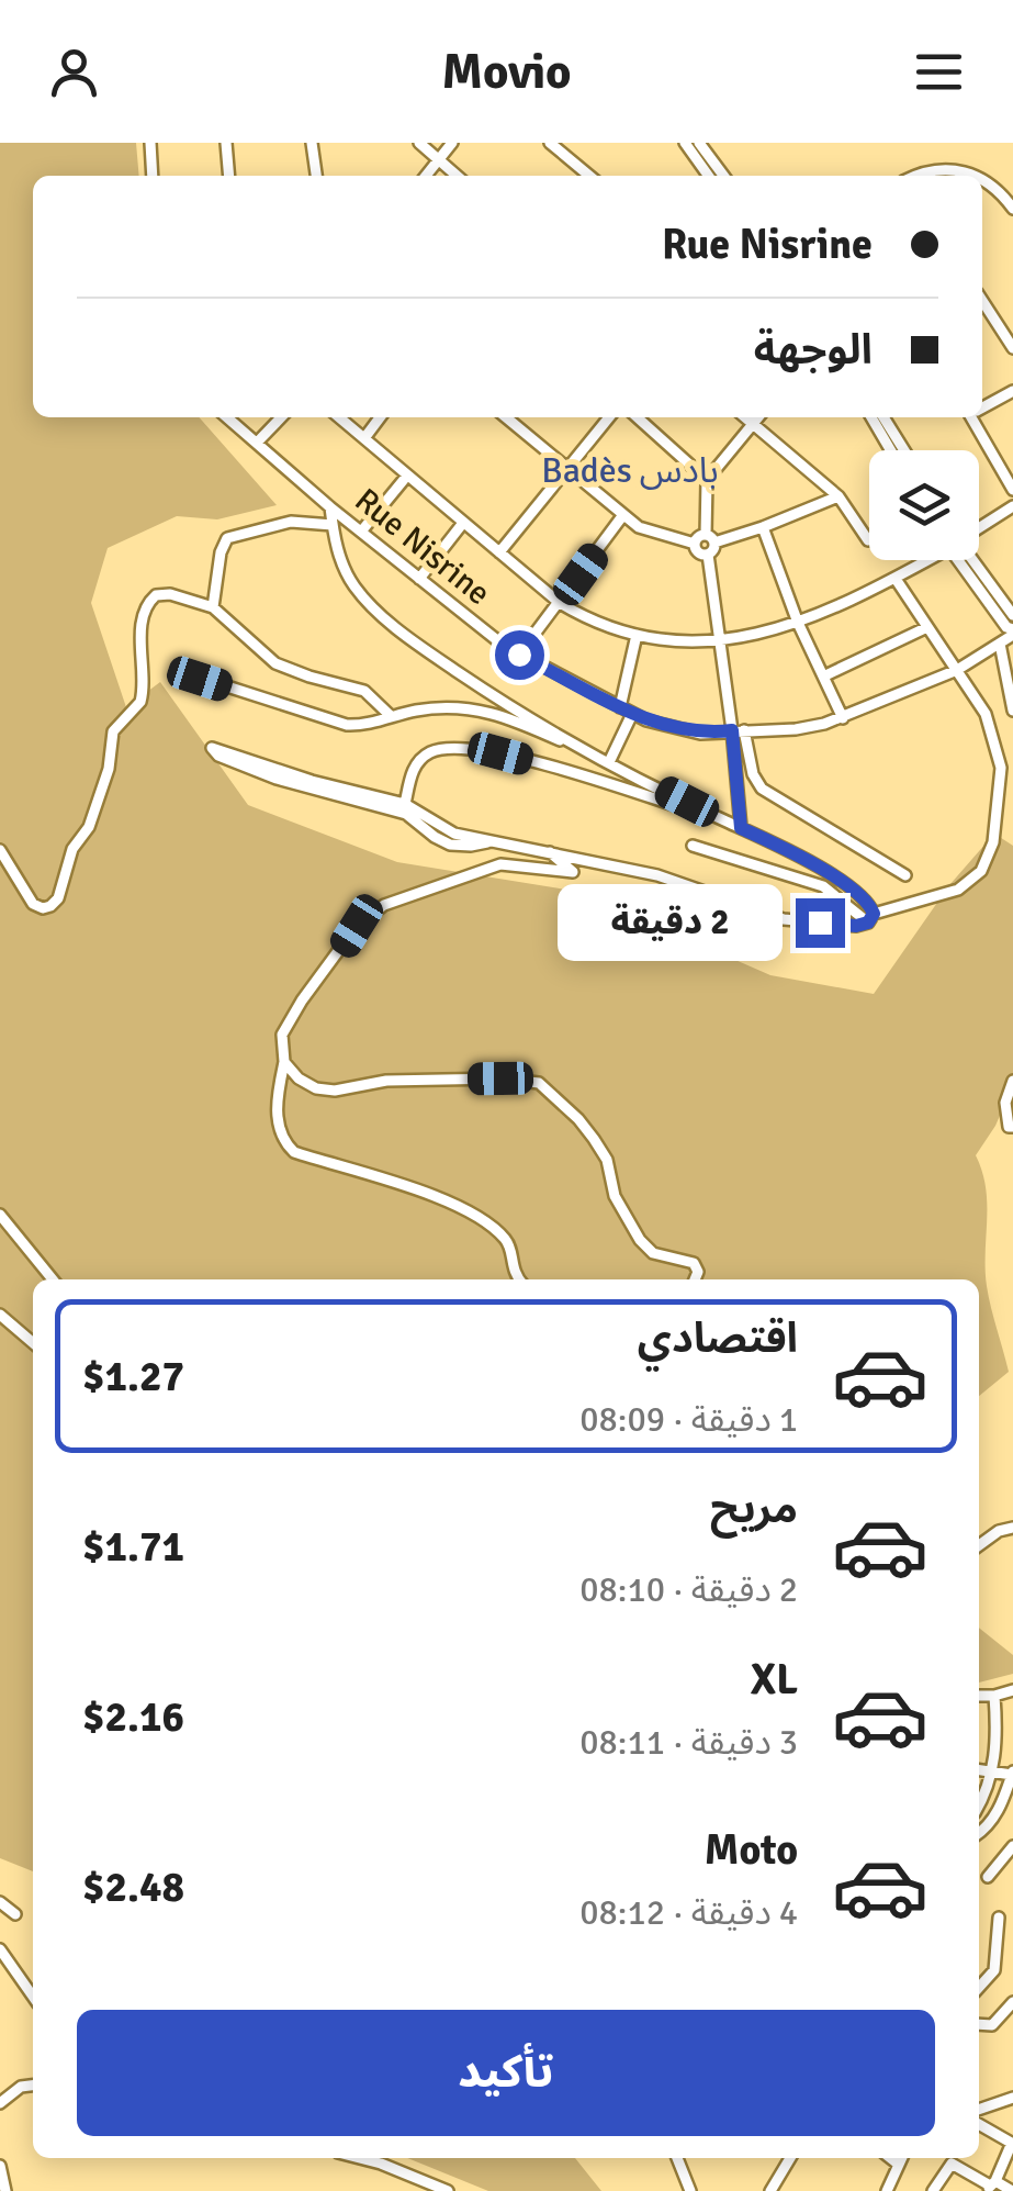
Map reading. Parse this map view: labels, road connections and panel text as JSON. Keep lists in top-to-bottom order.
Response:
{
  "streets": {
    "street": ["Rue Nisrine"]
  },
  "districts": ["Badès بادس"],
  "page": {
    "header": "Movio",
    "banner": ["Rue Nisrine", "الوجهة"],
    "bubble": "2 دقيقة",
    "list": [
      {
        "name": "اقتصادي",
        "note": "1 دقيقة · 08:09",
        "value": "$1.27"
      },
      {
        "name": "مريح",
        "note": "2 دقيقة · 08:10",
        "value": "$1.71"
      },
      {
        "name": "XL",
        "note": "3 دقيقة · 08:11",
        "value": "$2.16"
      },
      {
        "name": "Moto",
        "note": "4 دقيقة · 08:12",
        "value": "$2.48"
      }
    ],
    "buttons": "تأكيد"
  }
}
